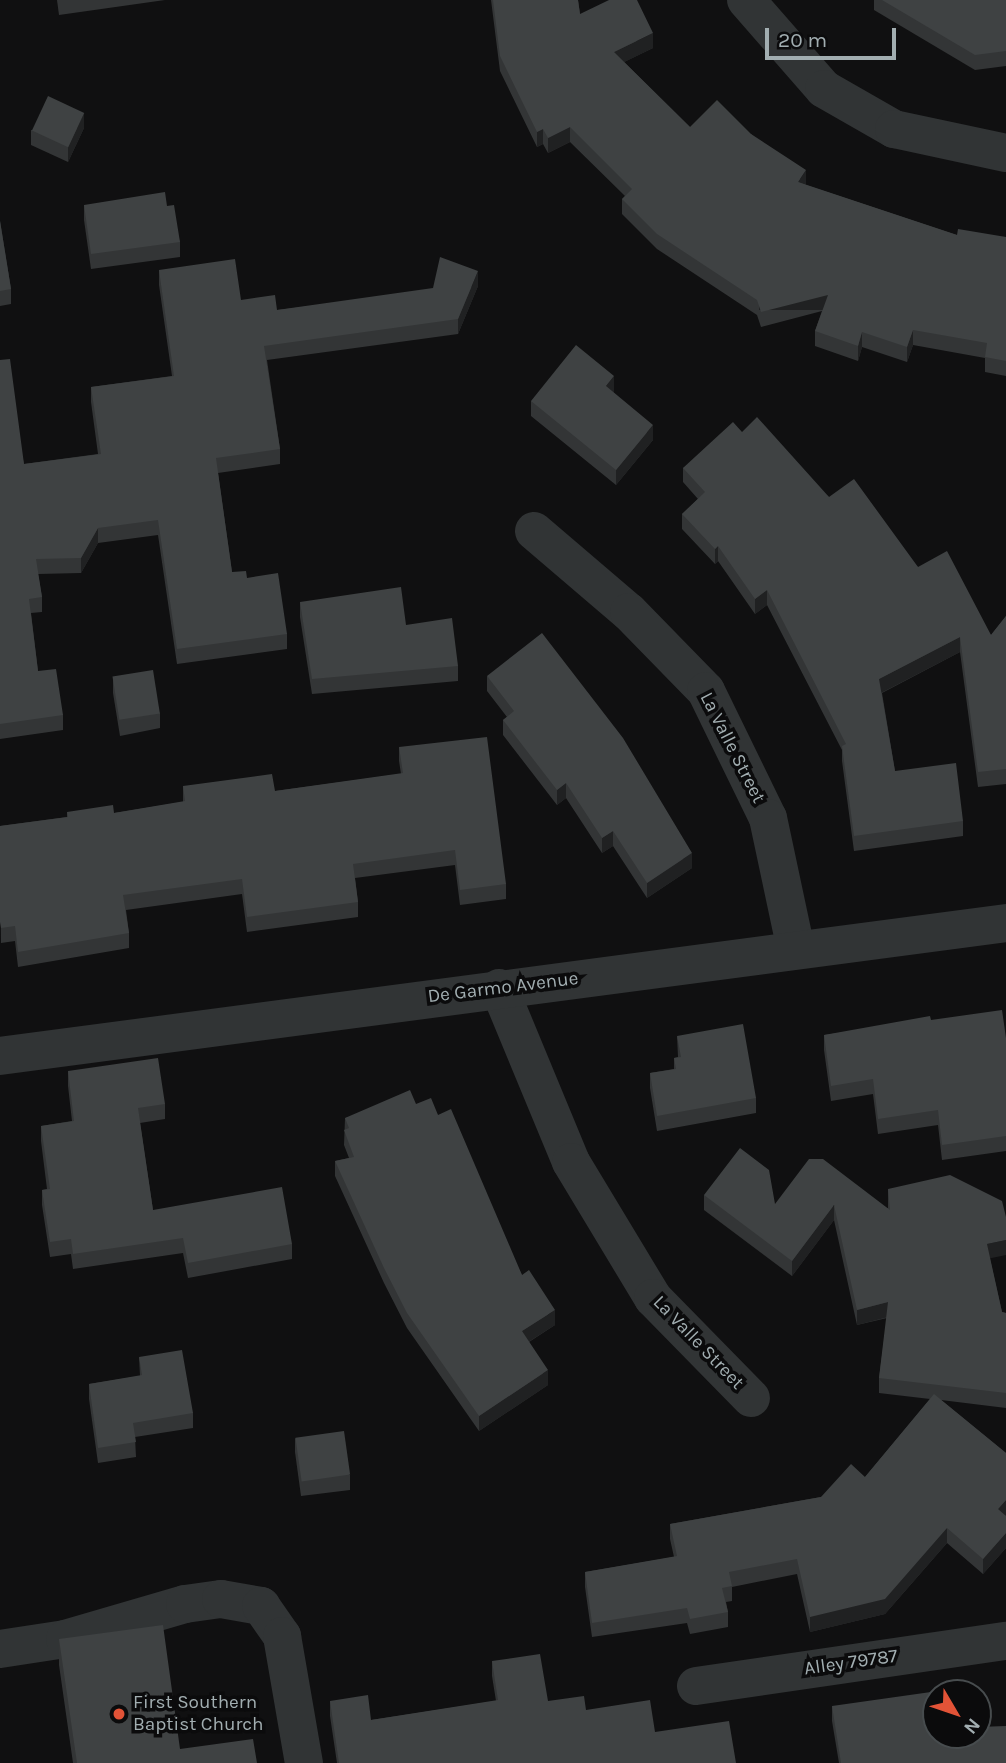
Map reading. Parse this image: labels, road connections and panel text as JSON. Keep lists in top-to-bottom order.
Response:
{
  "streets": {
    "street": ["La Valle Street", "De Garmo Avenue", "Alley 79787"]
  },
  "crossings": [
    ["La Valle Street", "De Garmo Avenue"]
  ],
  "places": ["First Southern Baptist Church"],
  "scale_bar": "20 m",
  "north": "bottom right"
}
